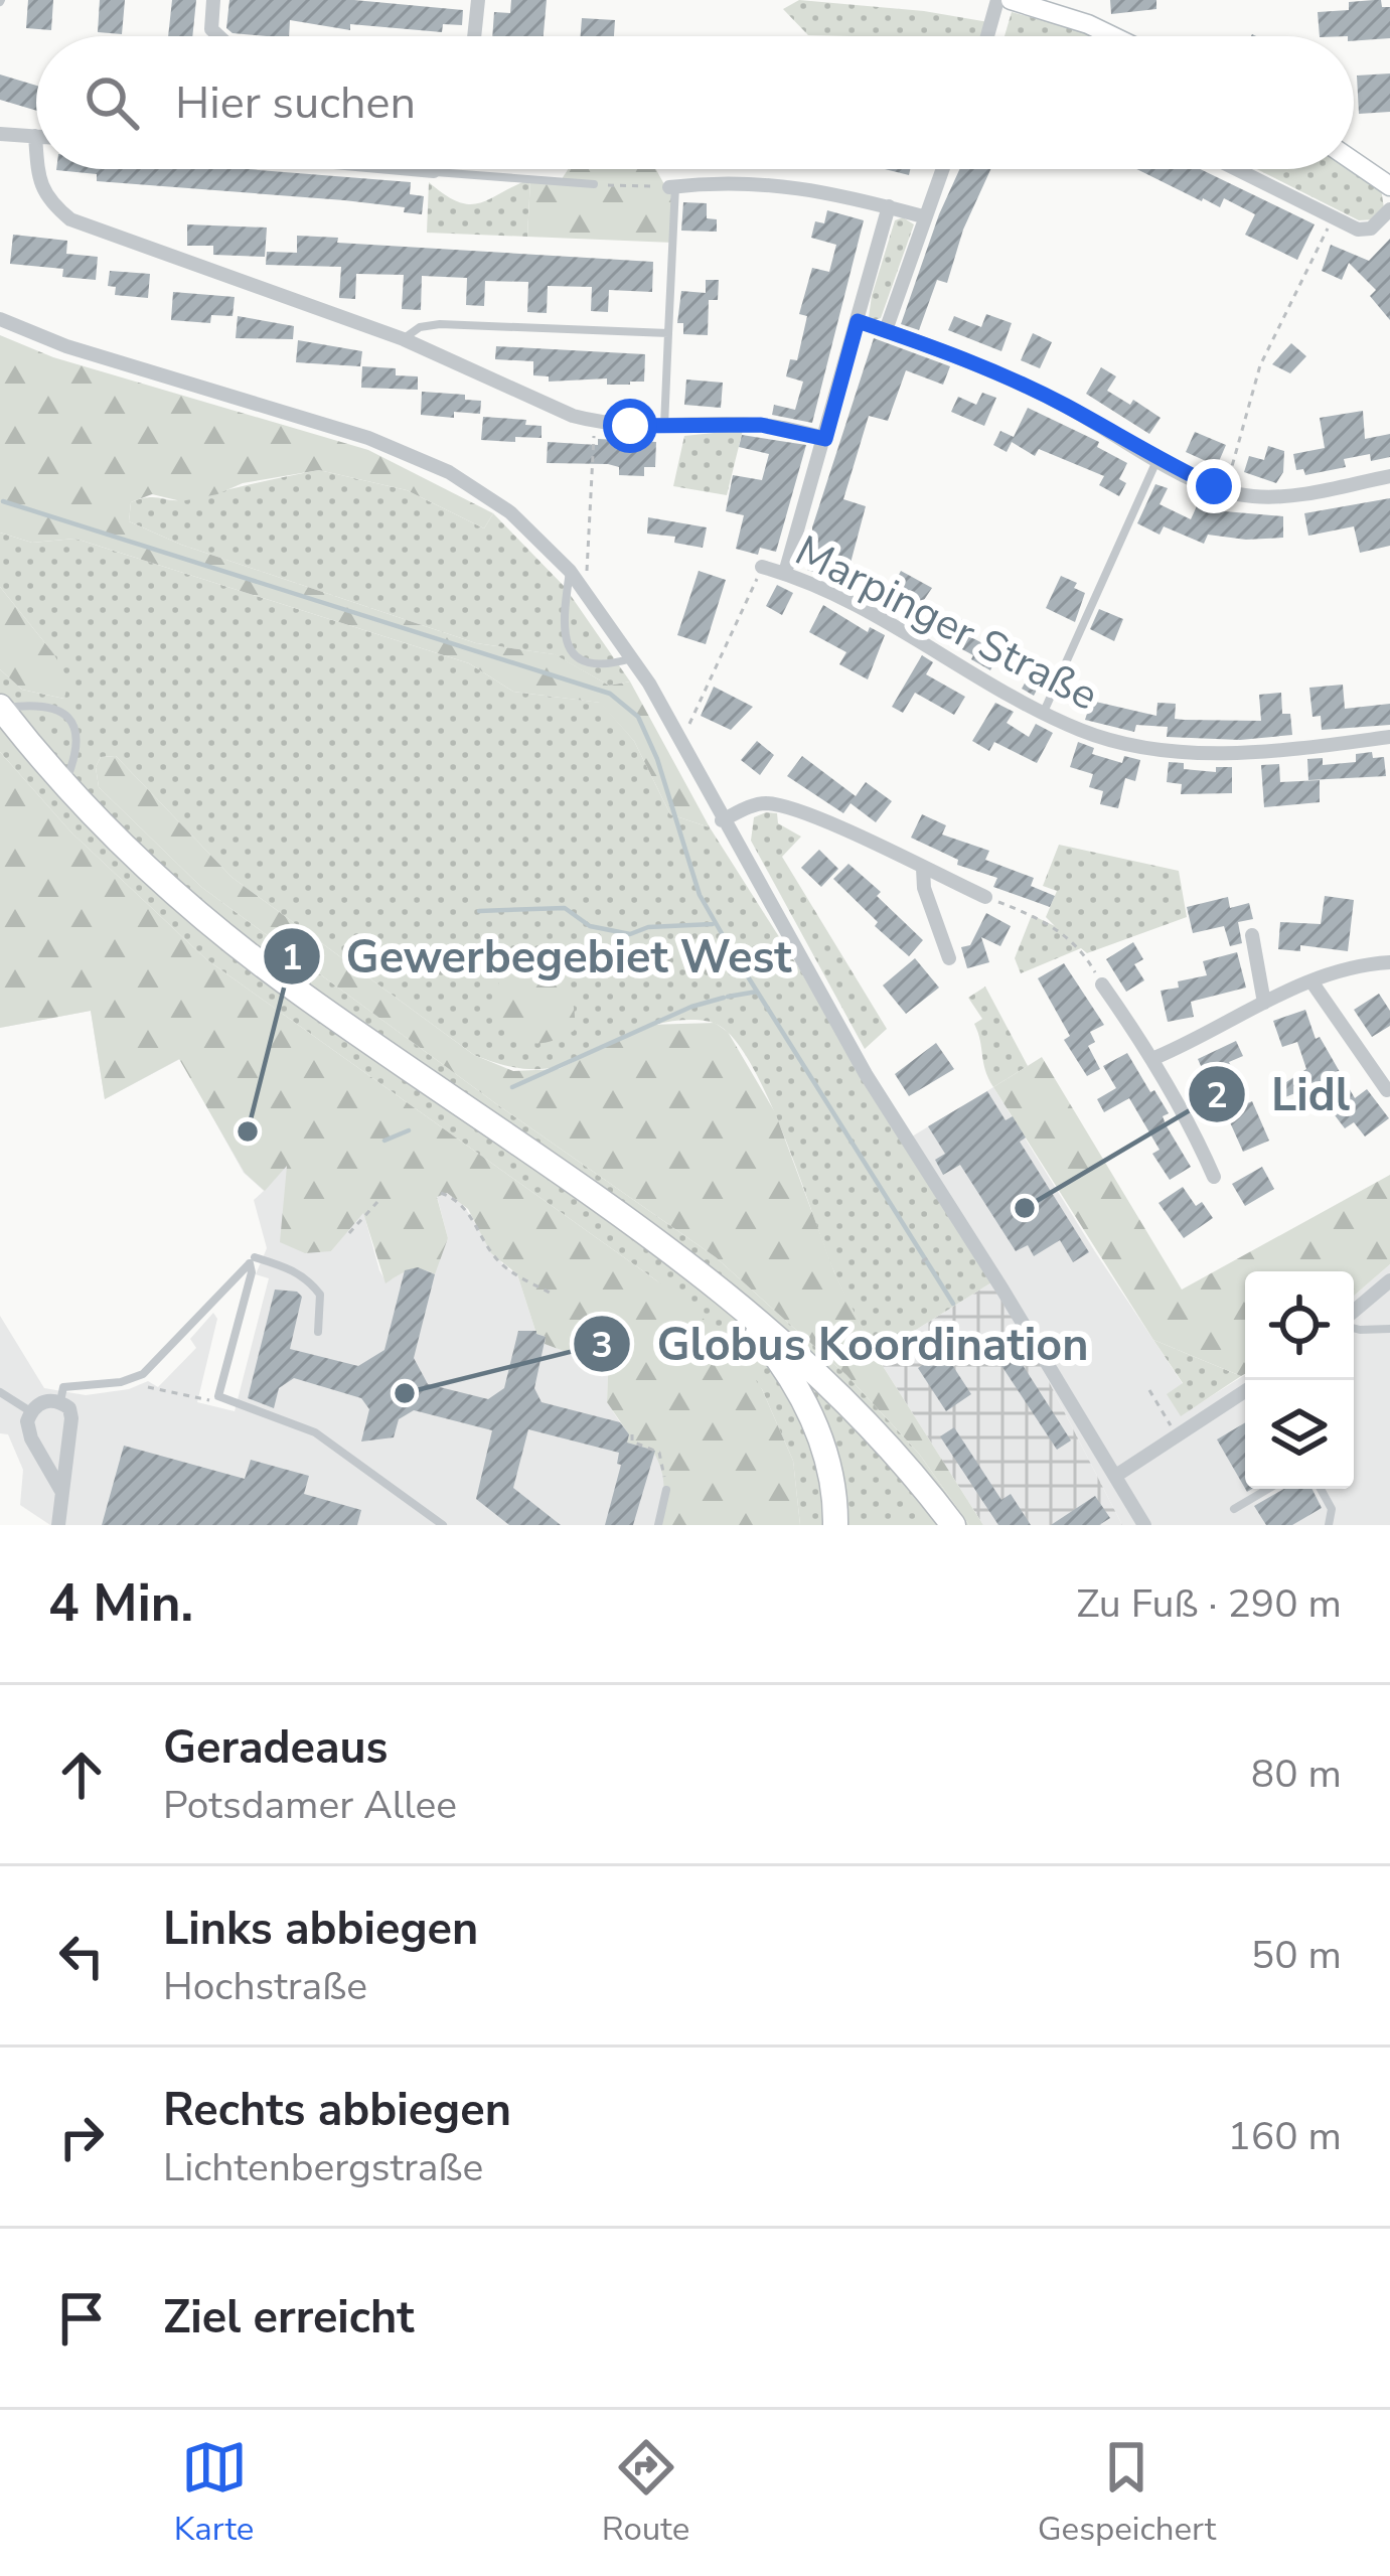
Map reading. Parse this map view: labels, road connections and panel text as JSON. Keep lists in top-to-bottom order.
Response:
{
  "streets": {
    "street": ["Marpinger Straße"]
  },
  "places": ["Gewerbegebiet West", "Lidl", "Globus Koordination"],
  "page": {
    "search": "Hier suchen",
    "heading": ["4 Min.", "Zu Fuß · 290 m"],
    "list": [
      ["Geradeaus", "Potsdamer Allee", "80 m"],
      ["Links abbiegen", "Hochstraße", "50 m"],
      ["Rechts abbiegen", "Lichtenbergstraße", "160 m"],
      "Ziel erreicht"
    ],
    "nav": ["Karte", "Route", "Gespeichert"]
  }
}
